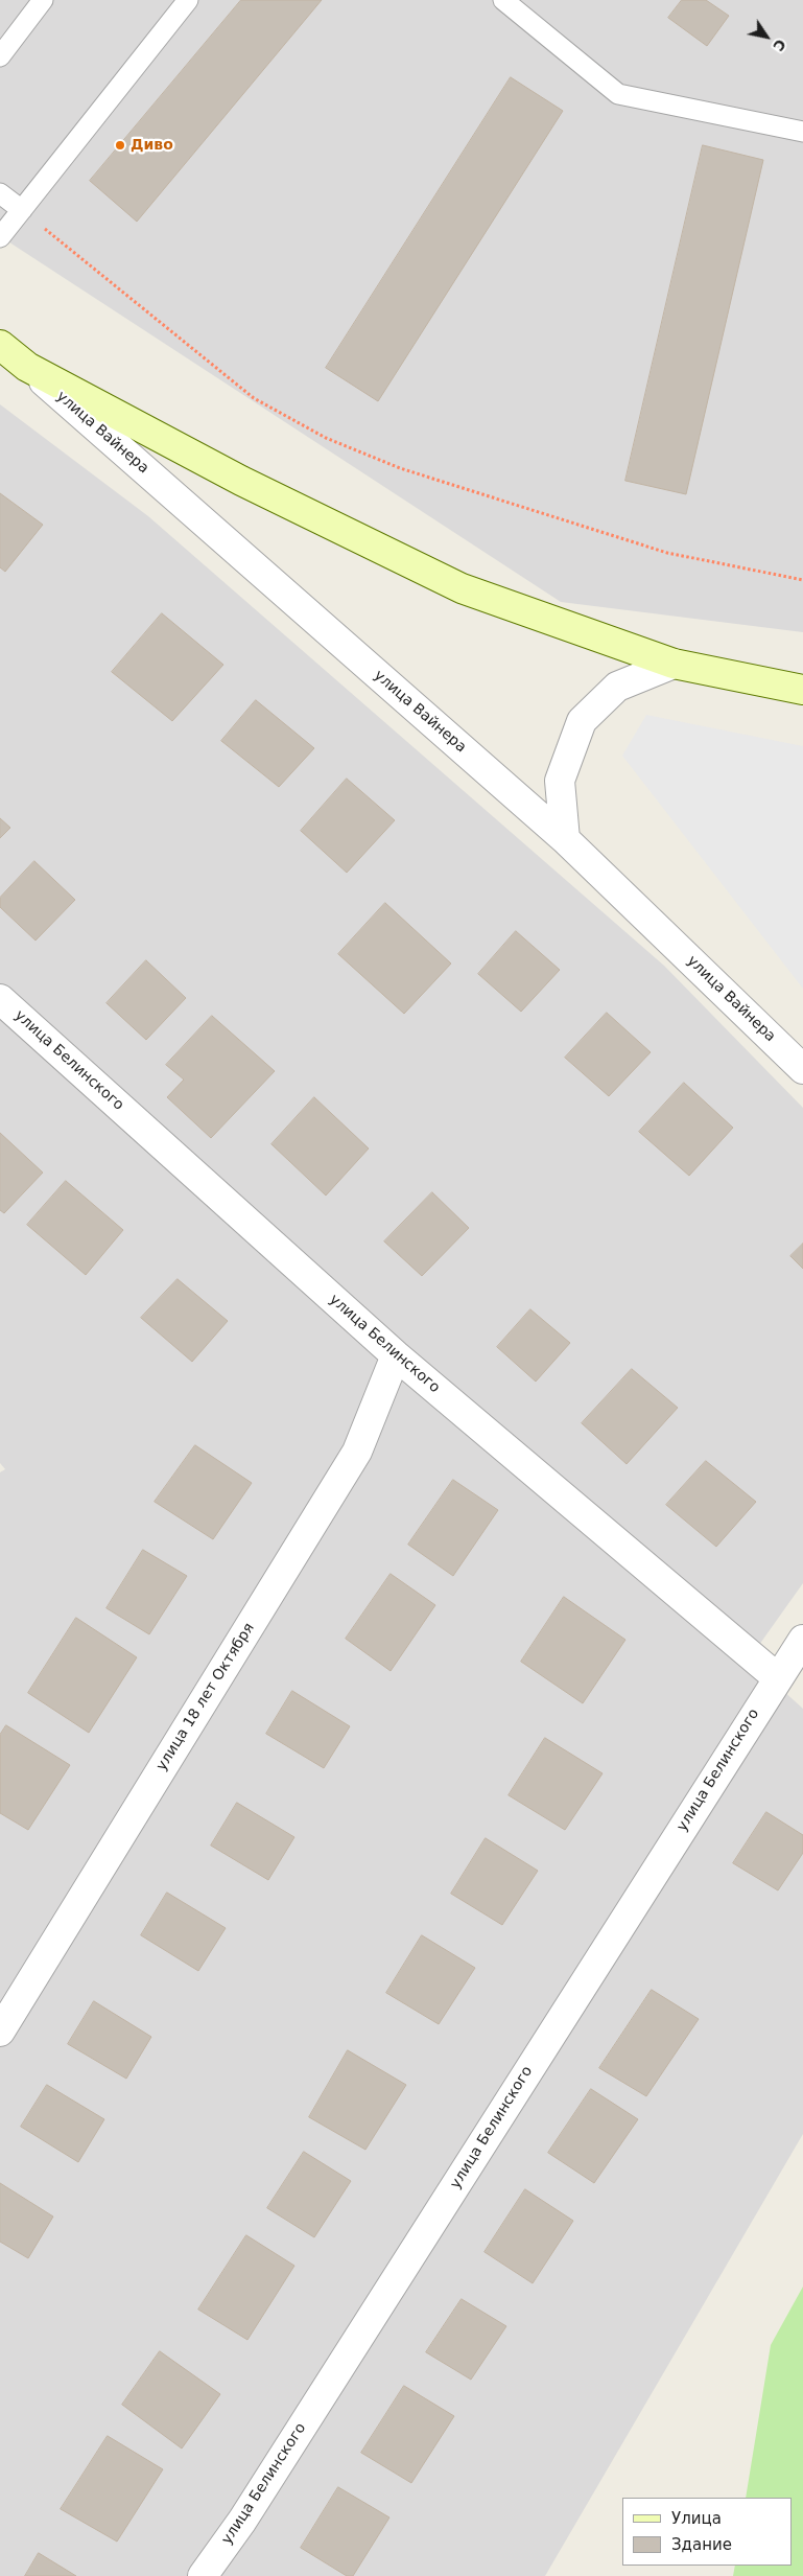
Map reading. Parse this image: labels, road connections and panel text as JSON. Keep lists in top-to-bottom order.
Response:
{
  "streets": {
    "main road": ["улица Вайнера"],
    "street": ["улица Белинского", "улица 18 лет Октября"]
  },
  "crossings": [
    ["улица Белинского", "улица 18 лет Октября"]
  ],
  "places": ["Диво"],
  "legend": ["Улица", "Здание"],
  "north": "bottom right"
}
